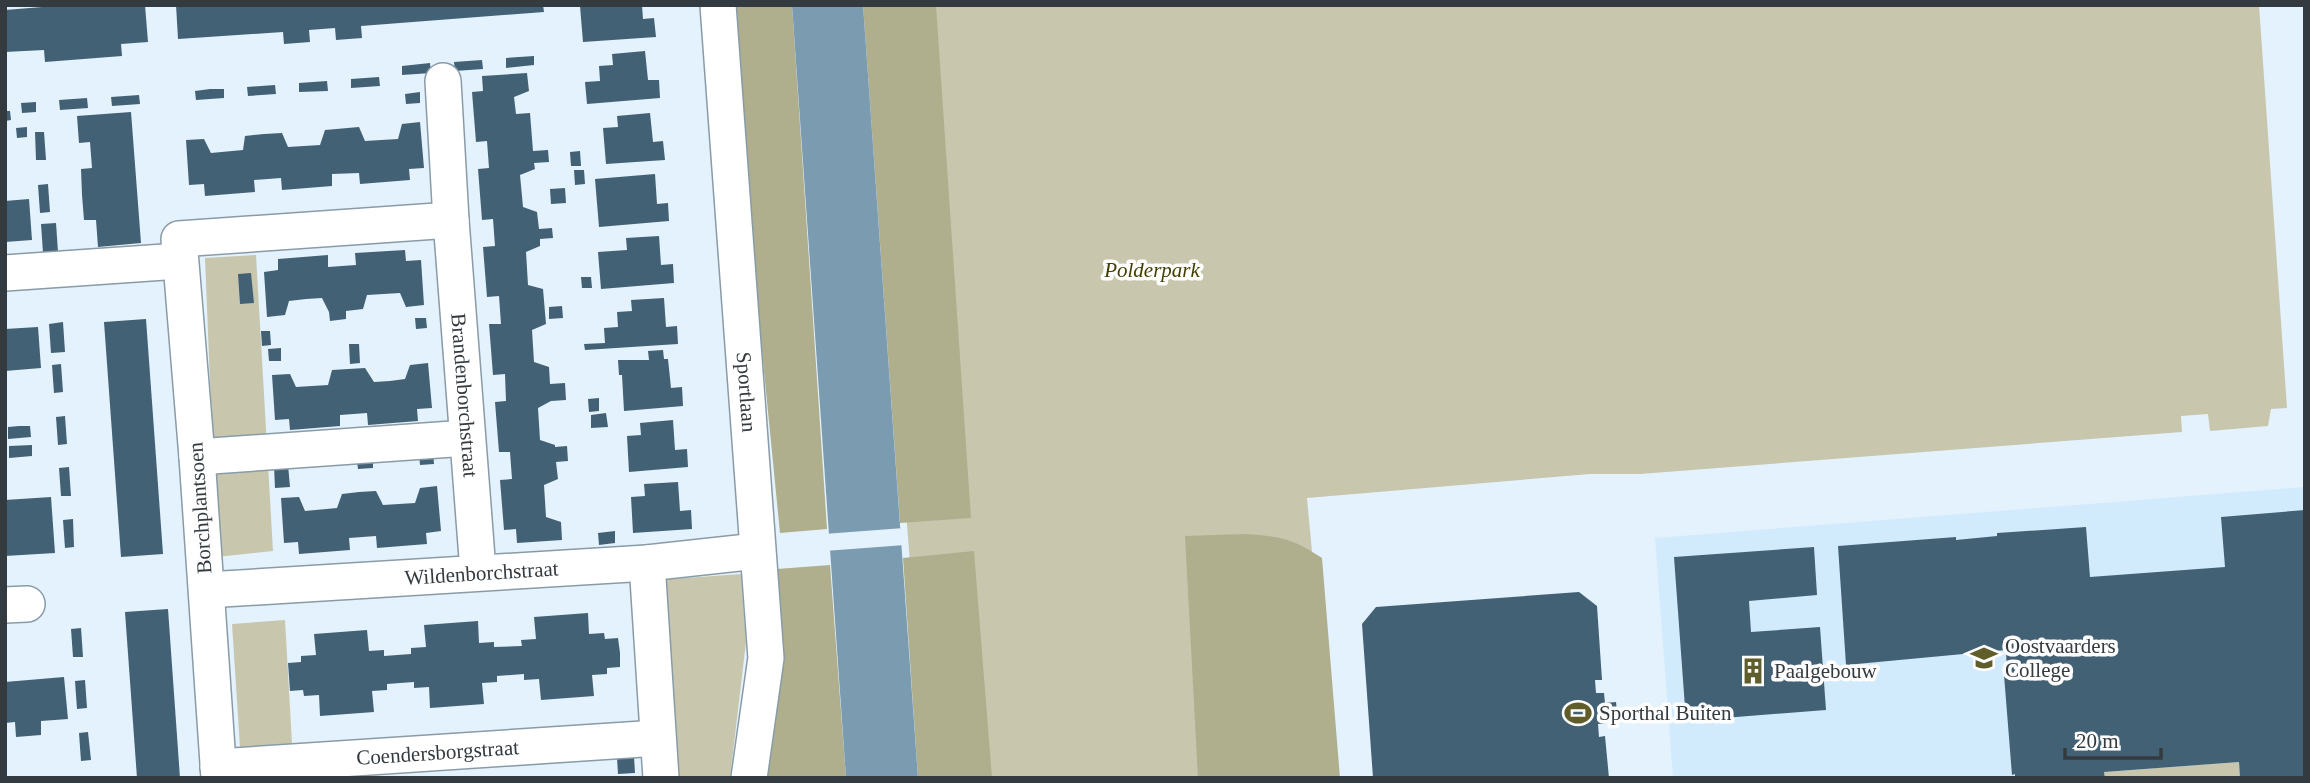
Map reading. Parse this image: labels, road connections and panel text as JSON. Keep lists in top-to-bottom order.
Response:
{
  "streets": {
    "street": [
      "Sportlaan",
      "Brandenborchstraat",
      "Borchplantsoen",
      "Wildenborchstraat",
      "Coendersborgstraat"
    ]
  },
  "crossings": [
    ["Sportlaan", "Wildenborchstraat"],
    ["Brandenborchstraat", "Wildenborchstraat"],
    ["Borchplantsoen", "Wildenborchstraat"],
    ["Borchplantsoen", "Coendersborgstraat"]
  ],
  "parks": ["Polderpark"],
  "places": {
    "school or university": ["Oostvaarders College"],
    "building": ["Paalgebouw"],
    "sports": ["Sporthal Buiten"]
  },
  "scale_bar": "20 m"
}
